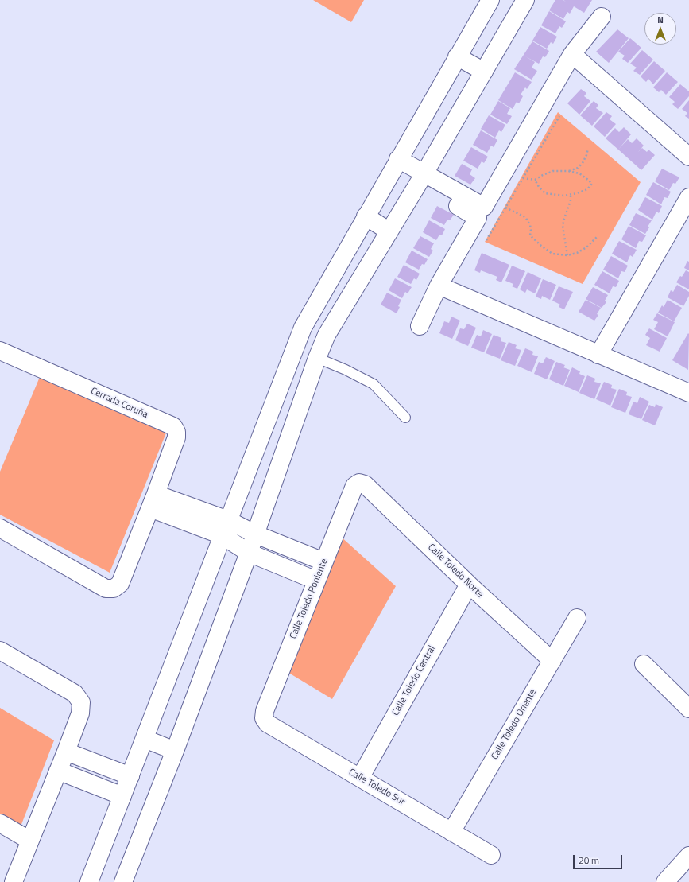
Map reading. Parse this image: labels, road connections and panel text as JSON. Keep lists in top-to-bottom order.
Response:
{
  "streets": {
    "street": [
      "Cerrada Coruña",
      "Calle Toledo Norte",
      "Calle Toledo Poniente",
      "Calle Toledo Central",
      "Calle Toledo Oriente",
      "Calle Toledo Sur"
    ]
  },
  "crossings": [
    ["Calle Toledo Norte", "Calle Toledo Poniente"],
    ["Calle Toledo Norte", "Calle Toledo Central"],
    ["Calle Toledo Norte", "Calle Toledo Oriente"],
    ["Calle Toledo Poniente", "Calle Toledo Sur"],
    ["Calle Toledo Central", "Calle Toledo Sur"],
    ["Calle Toledo Oriente", "Calle Toledo Sur"]
  ],
  "scale_bar": "20 m",
  "north": "top"
}
